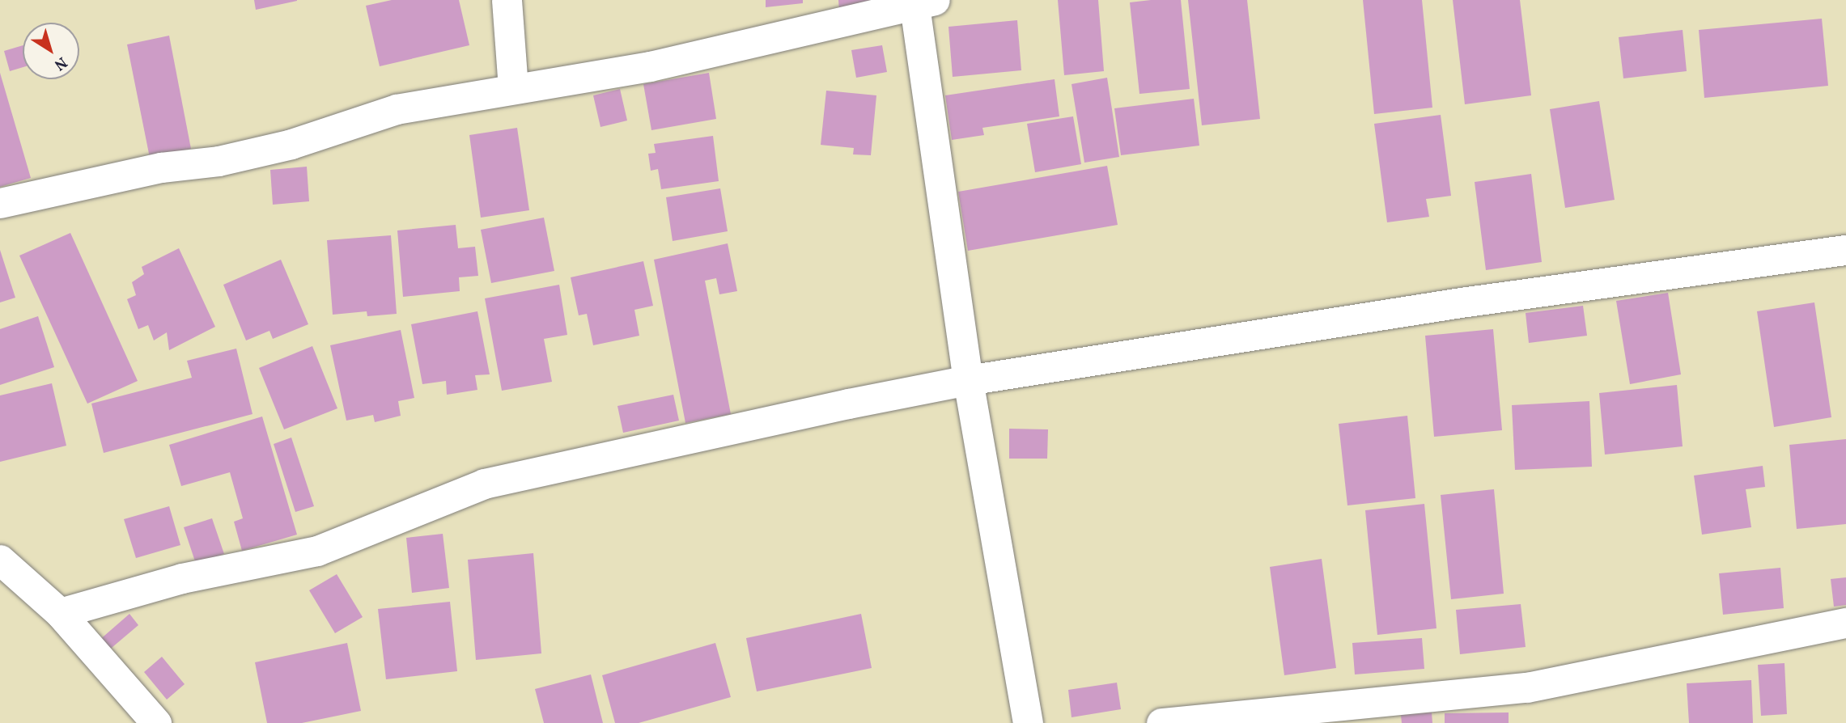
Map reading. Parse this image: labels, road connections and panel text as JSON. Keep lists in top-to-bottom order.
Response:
{
  "north": "bottom right"
}
